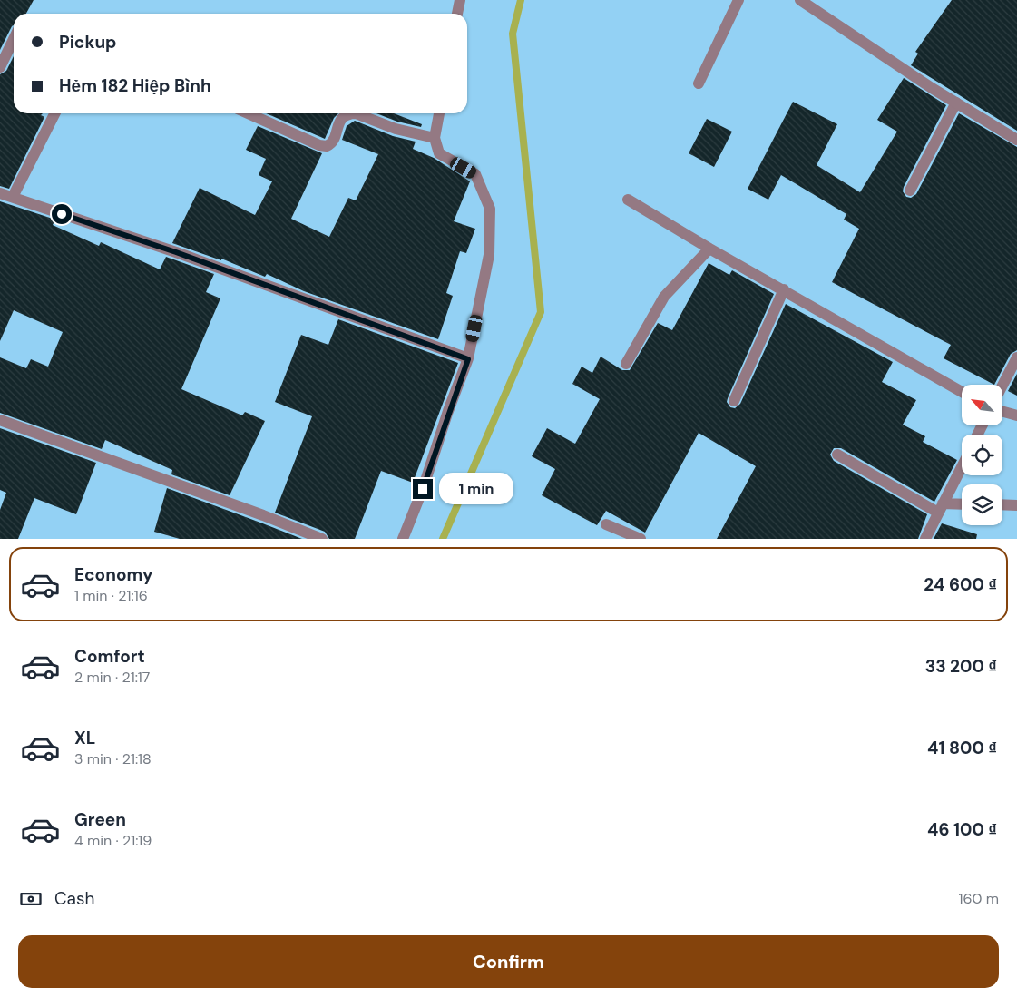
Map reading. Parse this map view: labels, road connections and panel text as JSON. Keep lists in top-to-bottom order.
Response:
{
  "north": "top left",
  "page": {
    "banner": ["Pickup", "Hẻm 182 Hiệp Bình"],
    "bubble": "1 min",
    "list": [
      {
        "name": "Economy",
        "note": "1 min · 21:16",
        "value": "24 600 ₫"
      },
      {
        "name": "Comfort",
        "note": "2 min · 21:17",
        "value": "33 200 ₫"
      },
      {
        "name": "XL",
        "note": "3 min · 21:18",
        "value": "41 800 ₫"
      },
      {
        "name": "Green",
        "note": "4 min · 21:19",
        "value": "46 100 ₫"
      }
    ],
    "pay": ["Cash", "160 m"],
    "buttons": "Confirm"
  }
}
